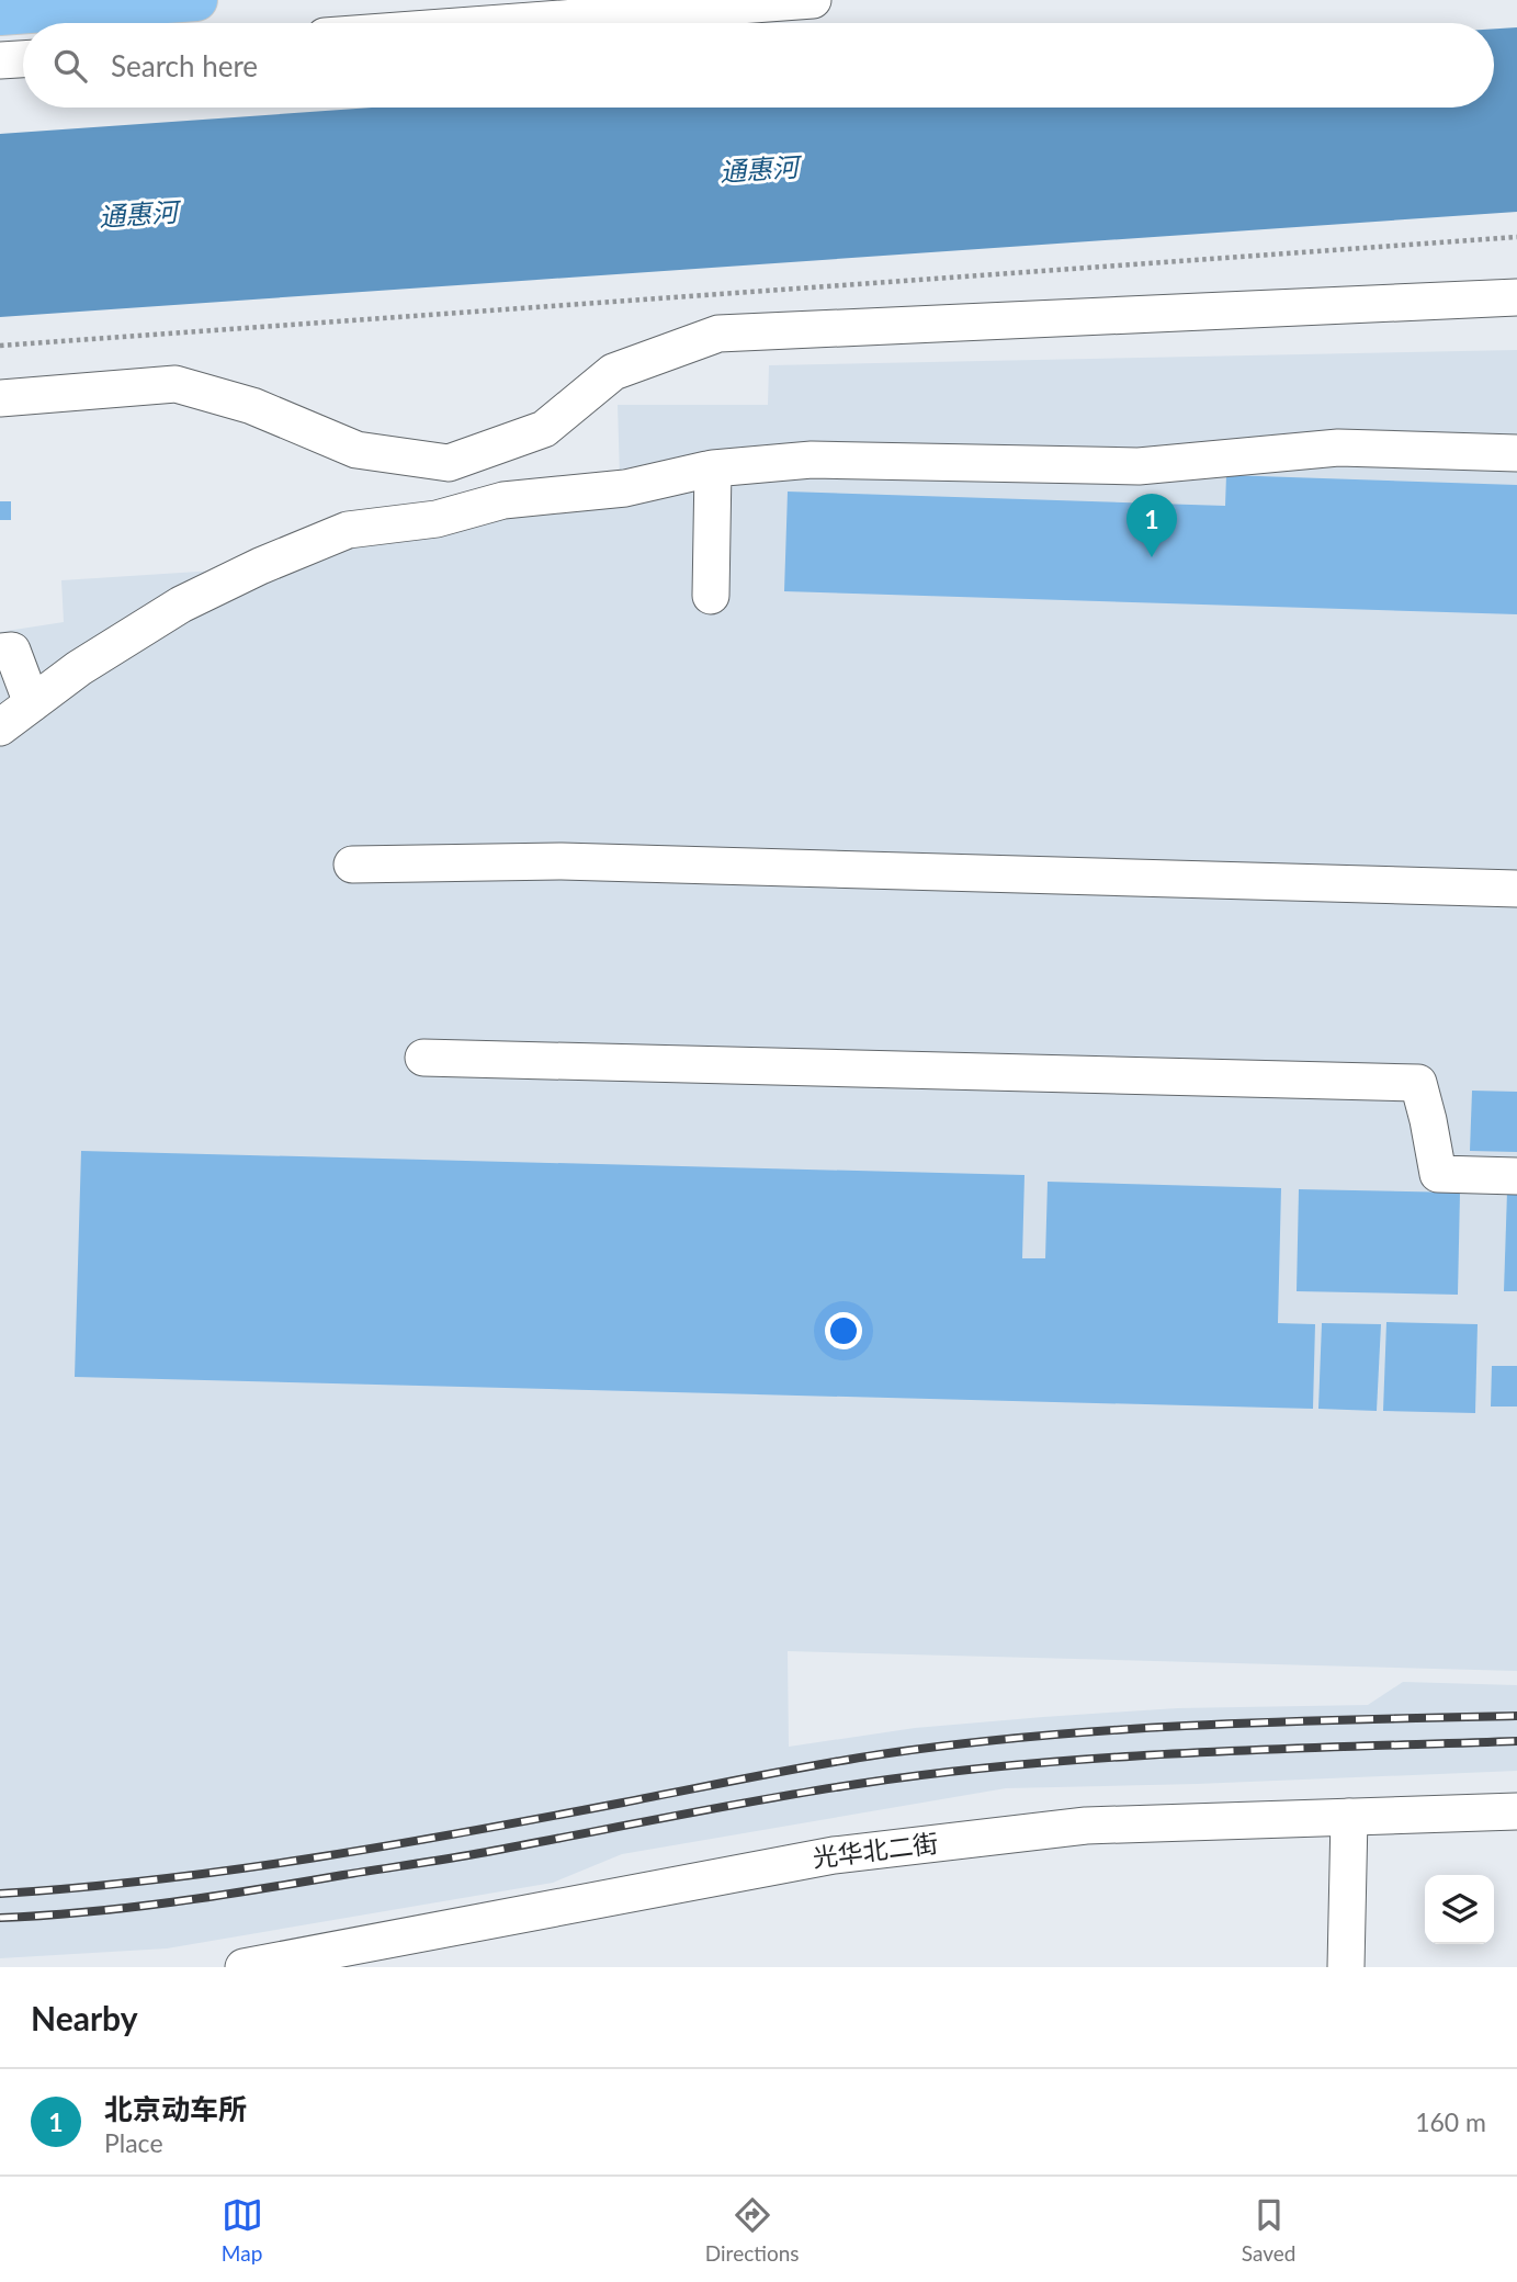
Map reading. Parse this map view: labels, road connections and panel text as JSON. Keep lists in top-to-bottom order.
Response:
{
  "streets": {
    "street": ["光华北二街"]
  },
  "water": ["通惠河"],
  "page": {
    "search": "Search here",
    "pins": "1",
    "heading": "Nearby",
    "list": [
      {
        "mark": "1",
        "name": "北京动车所",
        "note": "Place",
        "value": "160 m"
      }
    ],
    "nav": ["Map", "Directions", "Saved"]
  }
}
